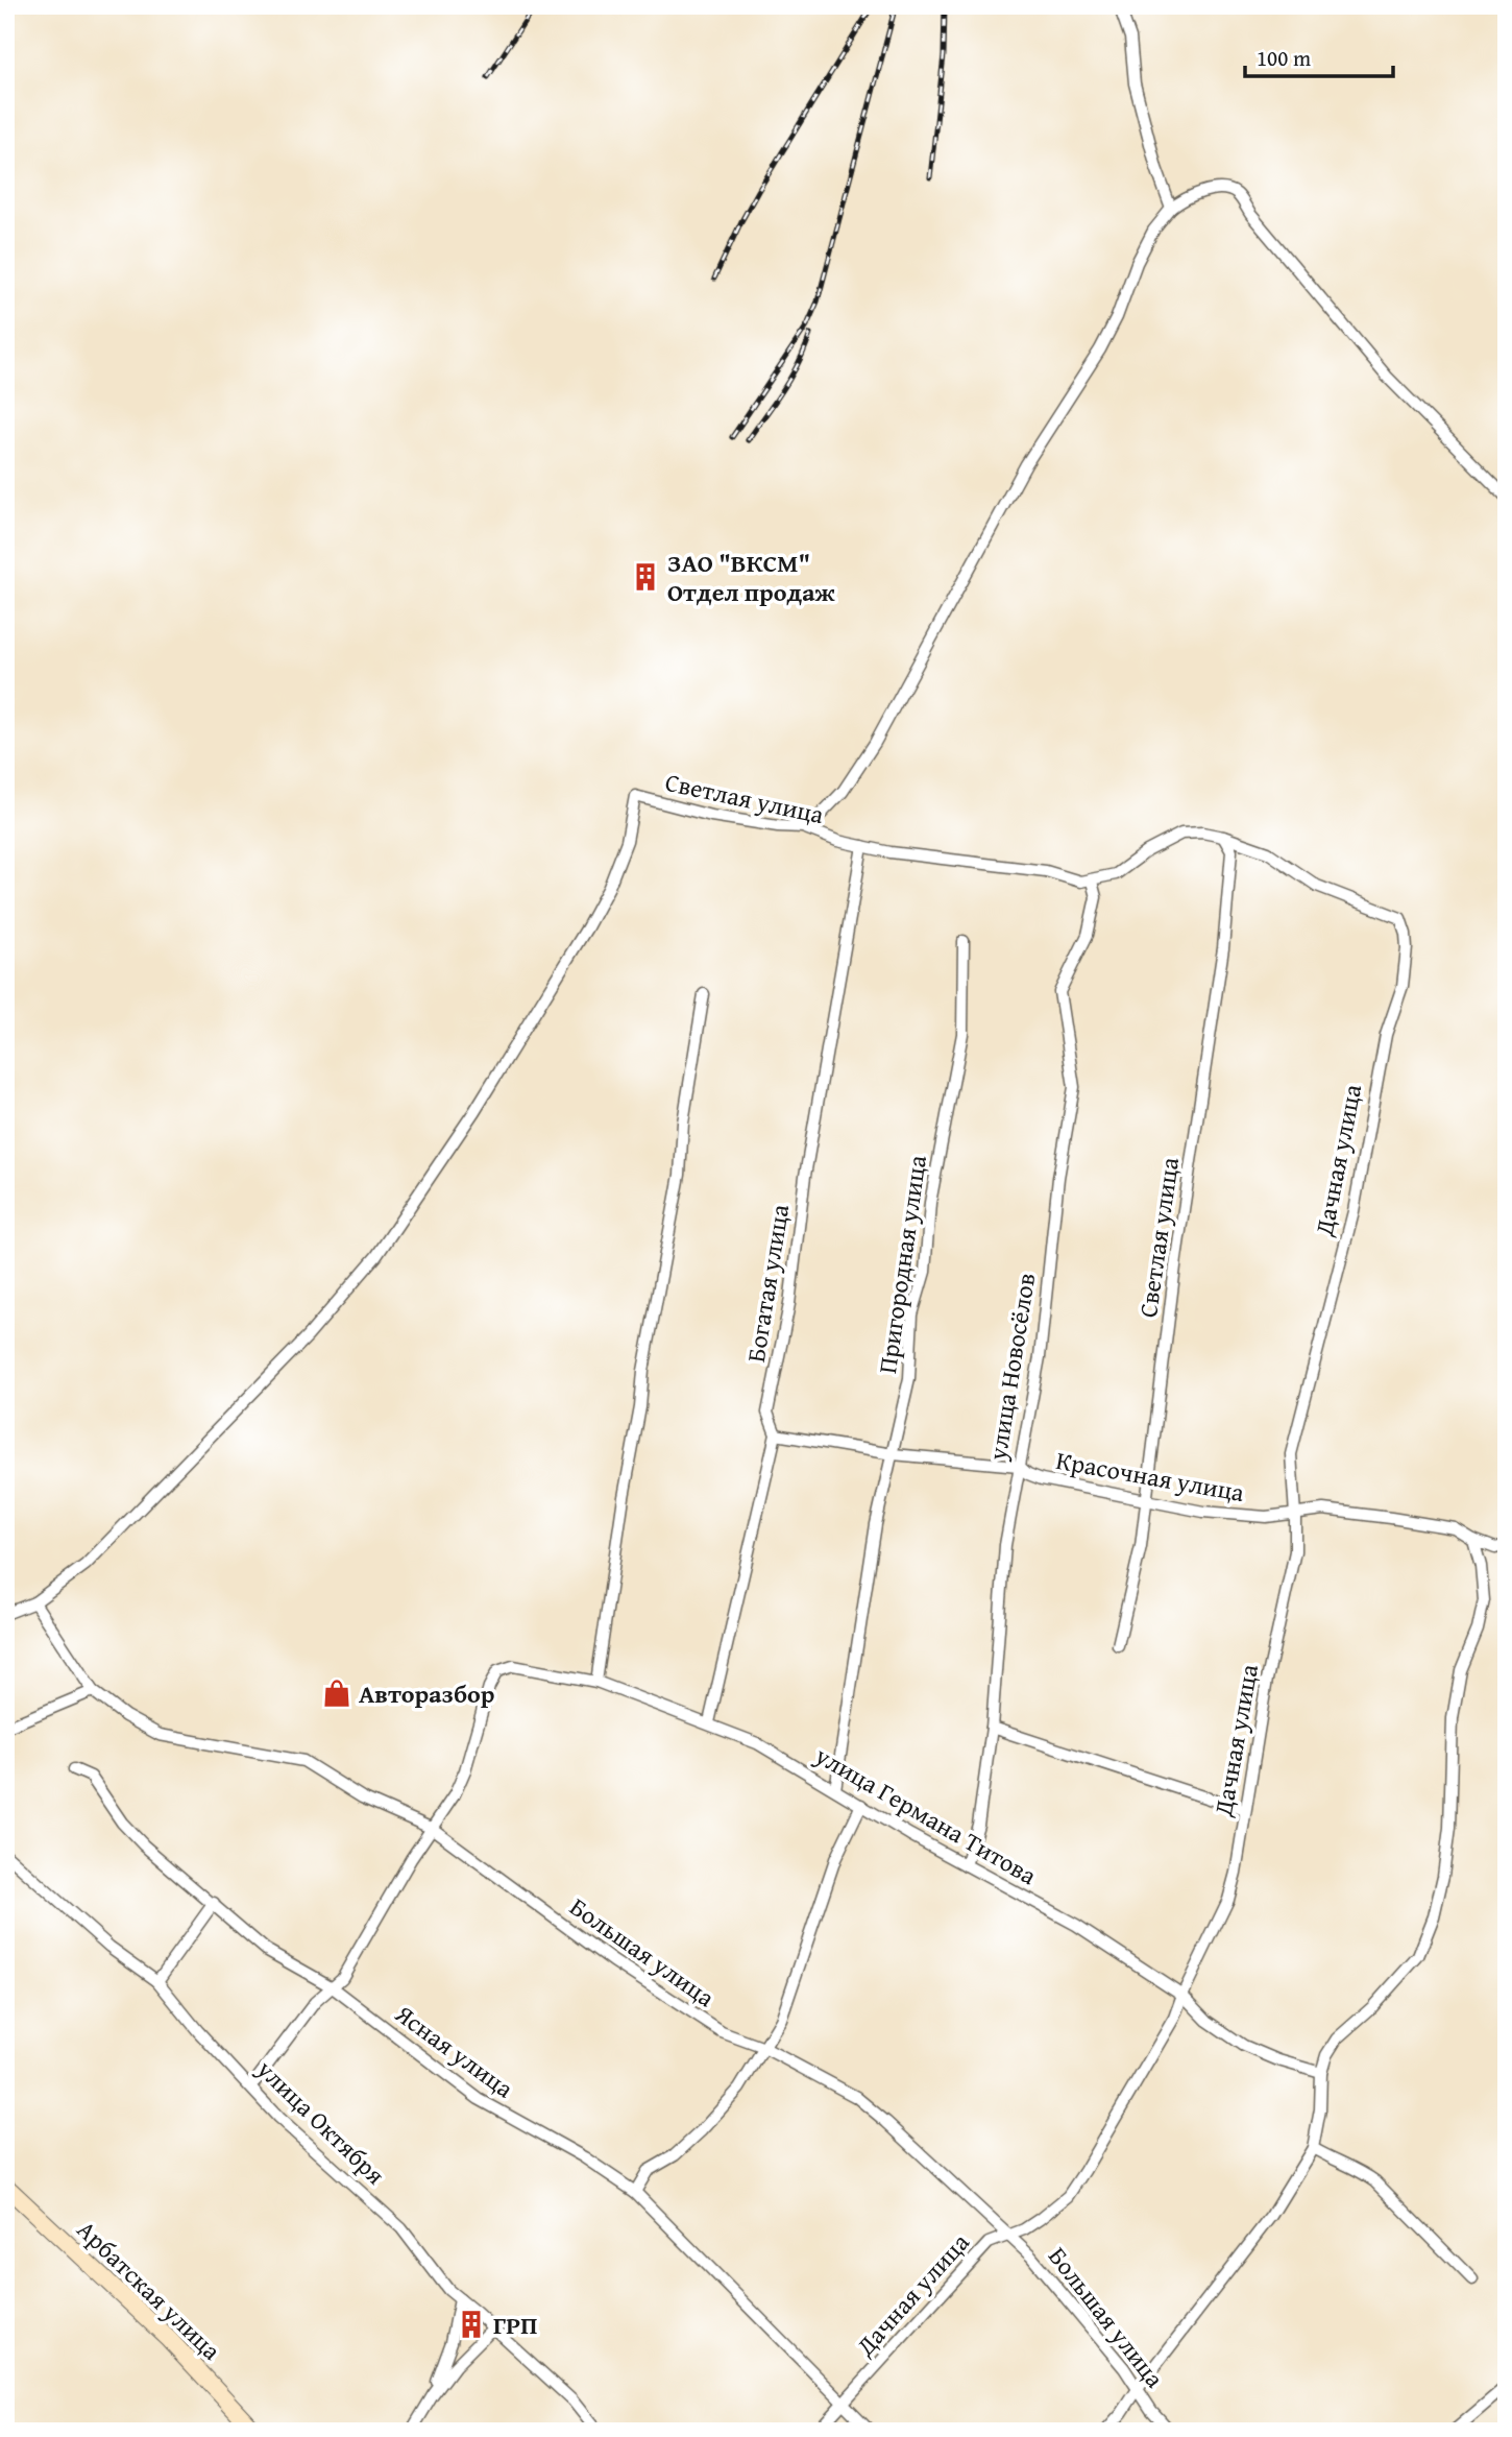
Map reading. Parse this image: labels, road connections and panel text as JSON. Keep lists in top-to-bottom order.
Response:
{
  "streets": {
    "main road": ["Арбатская улица"],
    "street": [
      "Светлая улица",
      "Дачная улица",
      "Пригородная улица",
      "Богатая улица",
      "улица Новосёлов",
      "Красочная улица",
      "улица Германа Титова",
      "Большая улица",
      "Ясная улица",
      "улица Октября"
    ]
  },
  "crossings": [
    ["Светлая улица", "Дачная улица"],
    ["Светлая улица", "Богатая улица"],
    ["Светлая улица", "улица Новосёлов"],
    ["Светлая улица", "Красочная улица"],
    ["Светлая улица", "Большая улица"],
    ["Дачная улица", "Красочная улица"],
    ["Дачная улица", "улица Германа Титова"],
    ["Дачная улица", "Большая улица"],
    ["Дачная улица", "Ясная улица"],
    ["Пригородная улица", "Красочная улица"],
    ["Пригородная улица", "улица Германа Титова"],
    ["Богатая улица", "Красочная улица"],
    ["Богатая улица", "улица Германа Титова"],
    ["улица Новосёлов", "Красочная улица"],
    ["улица Новосёлов", "улица Германа Титова"],
    ["улица Германа Титова", "Большая улица"]
  ],
  "places": {
    "building": ["ЗАО \"ВКСМ\" Отдел продаж", "ГРП"],
    "shop": ["Авторазбор"]
  },
  "scale_bar": "100 m"
}
